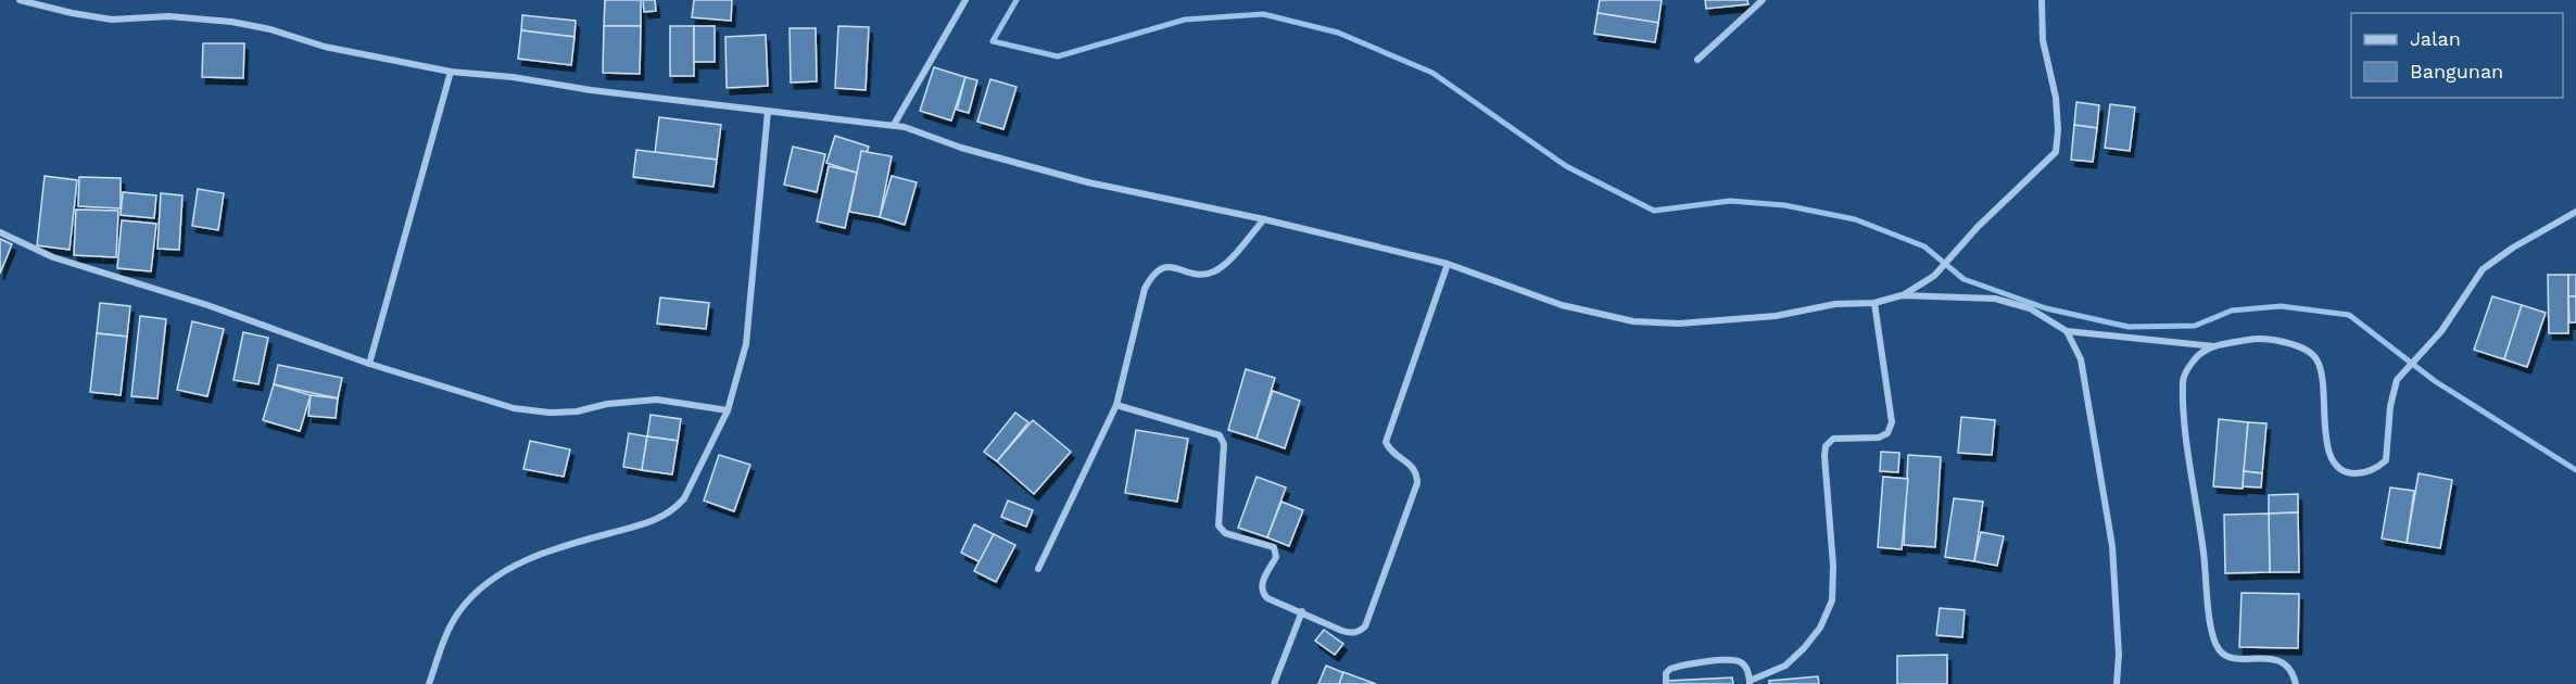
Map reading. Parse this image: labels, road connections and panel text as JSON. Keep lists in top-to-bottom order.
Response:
{
  "legend": ["Jalan", "Bangunan"]
}
